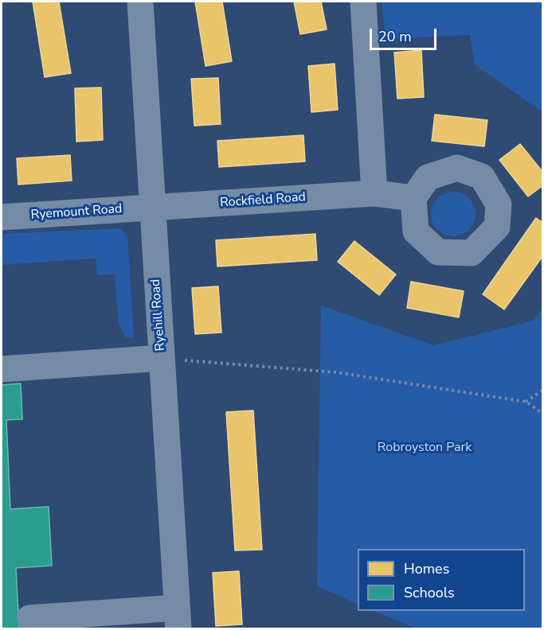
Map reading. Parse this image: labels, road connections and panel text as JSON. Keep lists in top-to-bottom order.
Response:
{
  "streets": {
    "street": ["Rockfield Road", "Ryemount Road", "Ryehill Road"]
  },
  "crossings": [
    ["Rockfield Road", "Ryemount Road"],
    ["Rockfield Road", "Ryehill Road"],
    ["Ryemount Road", "Ryehill Road"]
  ],
  "parks": ["Robroyston Park"],
  "legend": ["Homes", "Schools"],
  "scale_bar": "20 m"
}
